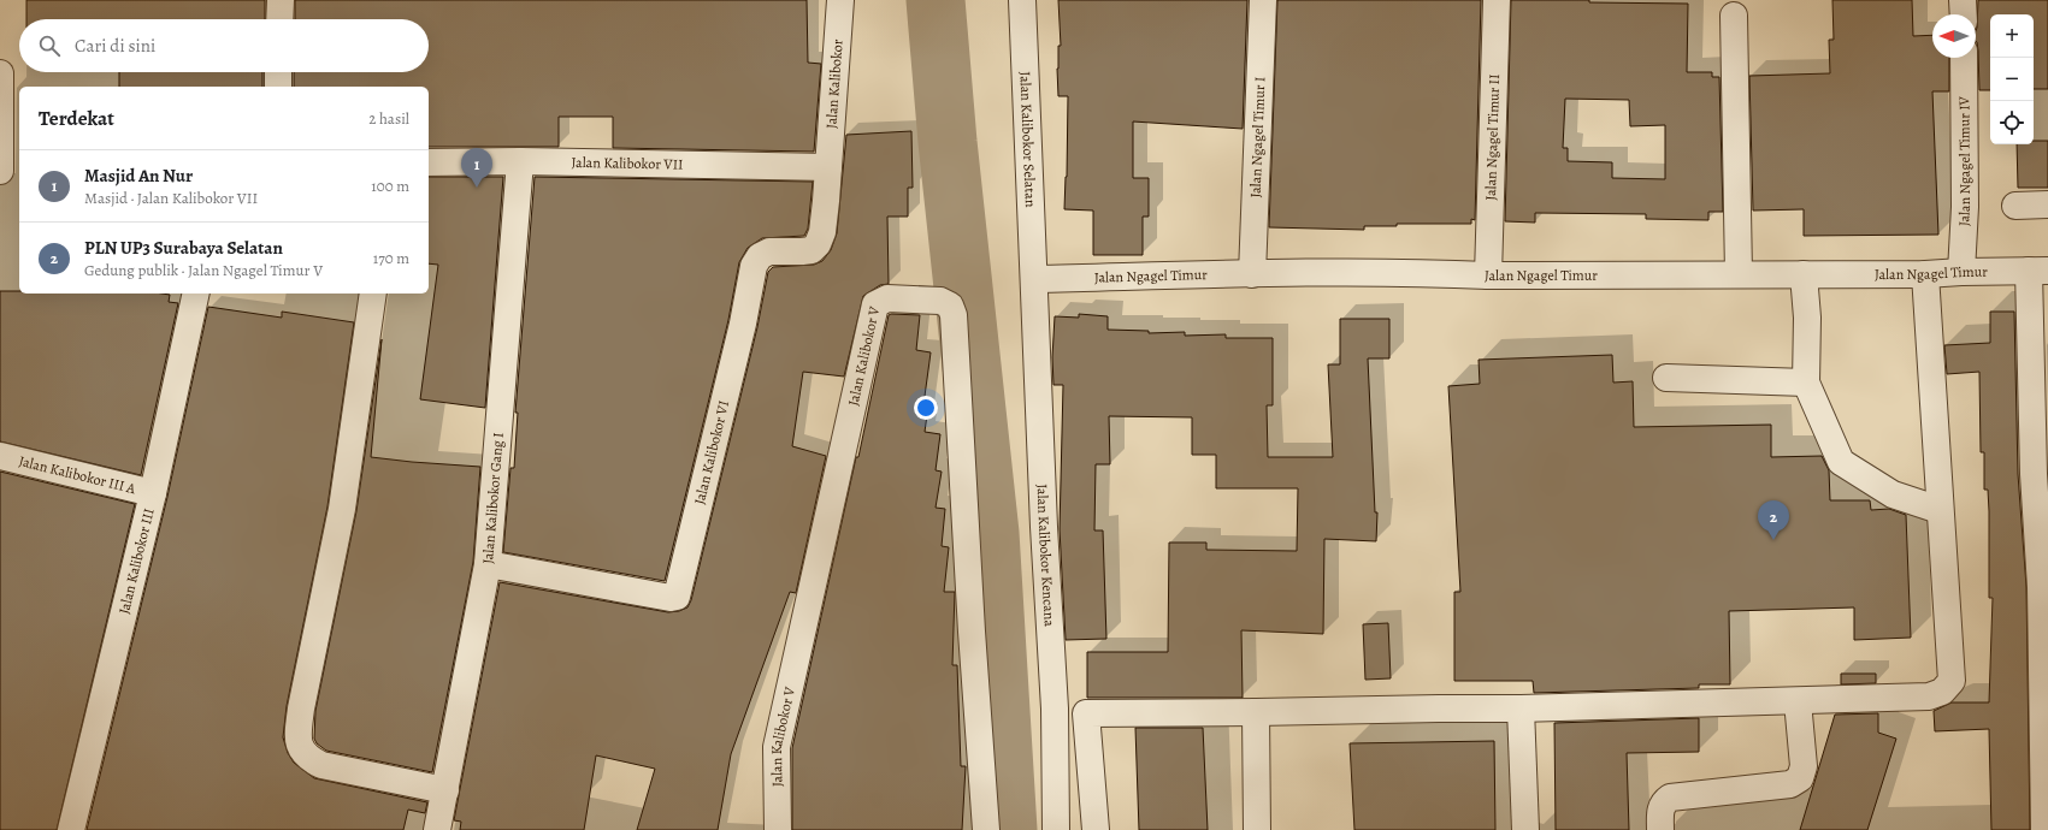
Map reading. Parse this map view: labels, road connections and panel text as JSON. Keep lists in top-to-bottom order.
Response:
{
  "streets": {
    "street": [
      "Jalan Kalibokor",
      "Jalan Ngagel Timur I",
      "Jalan Ngagel Timur II",
      "Jalan Kalibokor Selatan",
      "Jalan Ngagel Timur IV",
      "Jalan Kalibokor VII",
      "Jalan Ngagel Timur",
      "Jalan Kalibokor V",
      "Jalan Kalibokor VI",
      "Jalan Kalibokor III A",
      "Jalan Kalibokor Gang I",
      "Jalan Kalibokor Kencana",
      "Jalan Kalibokor III"
    ]
  },
  "crossings": [
    ["Jalan Kalibokor", "Jalan Kalibokor VII"],
    ["Jalan Kalibokor", "Jalan Kalibokor VI"],
    ["Jalan Ngagel Timur I", "Jalan Ngagel Timur"],
    ["Jalan Ngagel Timur II", "Jalan Ngagel Timur"],
    ["Jalan Kalibokor Selatan", "Jalan Ngagel Timur"],
    ["Jalan Kalibokor Selatan", "Jalan Kalibokor Kencana"],
    ["Jalan Ngagel Timur IV", "Jalan Ngagel Timur"],
    ["Jalan Kalibokor VII", "Jalan Kalibokor VI"],
    ["Jalan Kalibokor VII", "Jalan Kalibokor Gang I"],
    ["Jalan Ngagel Timur", "Jalan Kalibokor Kencana"],
    ["Jalan Kalibokor VI", "Jalan Kalibokor Gang I"],
    ["Jalan Kalibokor III A", "Jalan Kalibokor III"]
  ],
  "north": "left",
  "page": {
    "map_buttons": ["+", "−"],
    "search": "Cari di sini",
    "heading": ["Terdekat", "2 hasil"],
    "pins": ["1", "2"],
    "list": [
      {
        "mark": "1",
        "name": "Masjid An Nur",
        "note": "Masjid · Jalan Kalibokor VII",
        "value": "100 m"
      },
      {
        "mark": "2",
        "name": "PLN UP3 Surabaya Selatan",
        "note": "Gedung publik · Jalan Ngagel Timur V",
        "value": "170 m"
      }
    ]
  }
}
